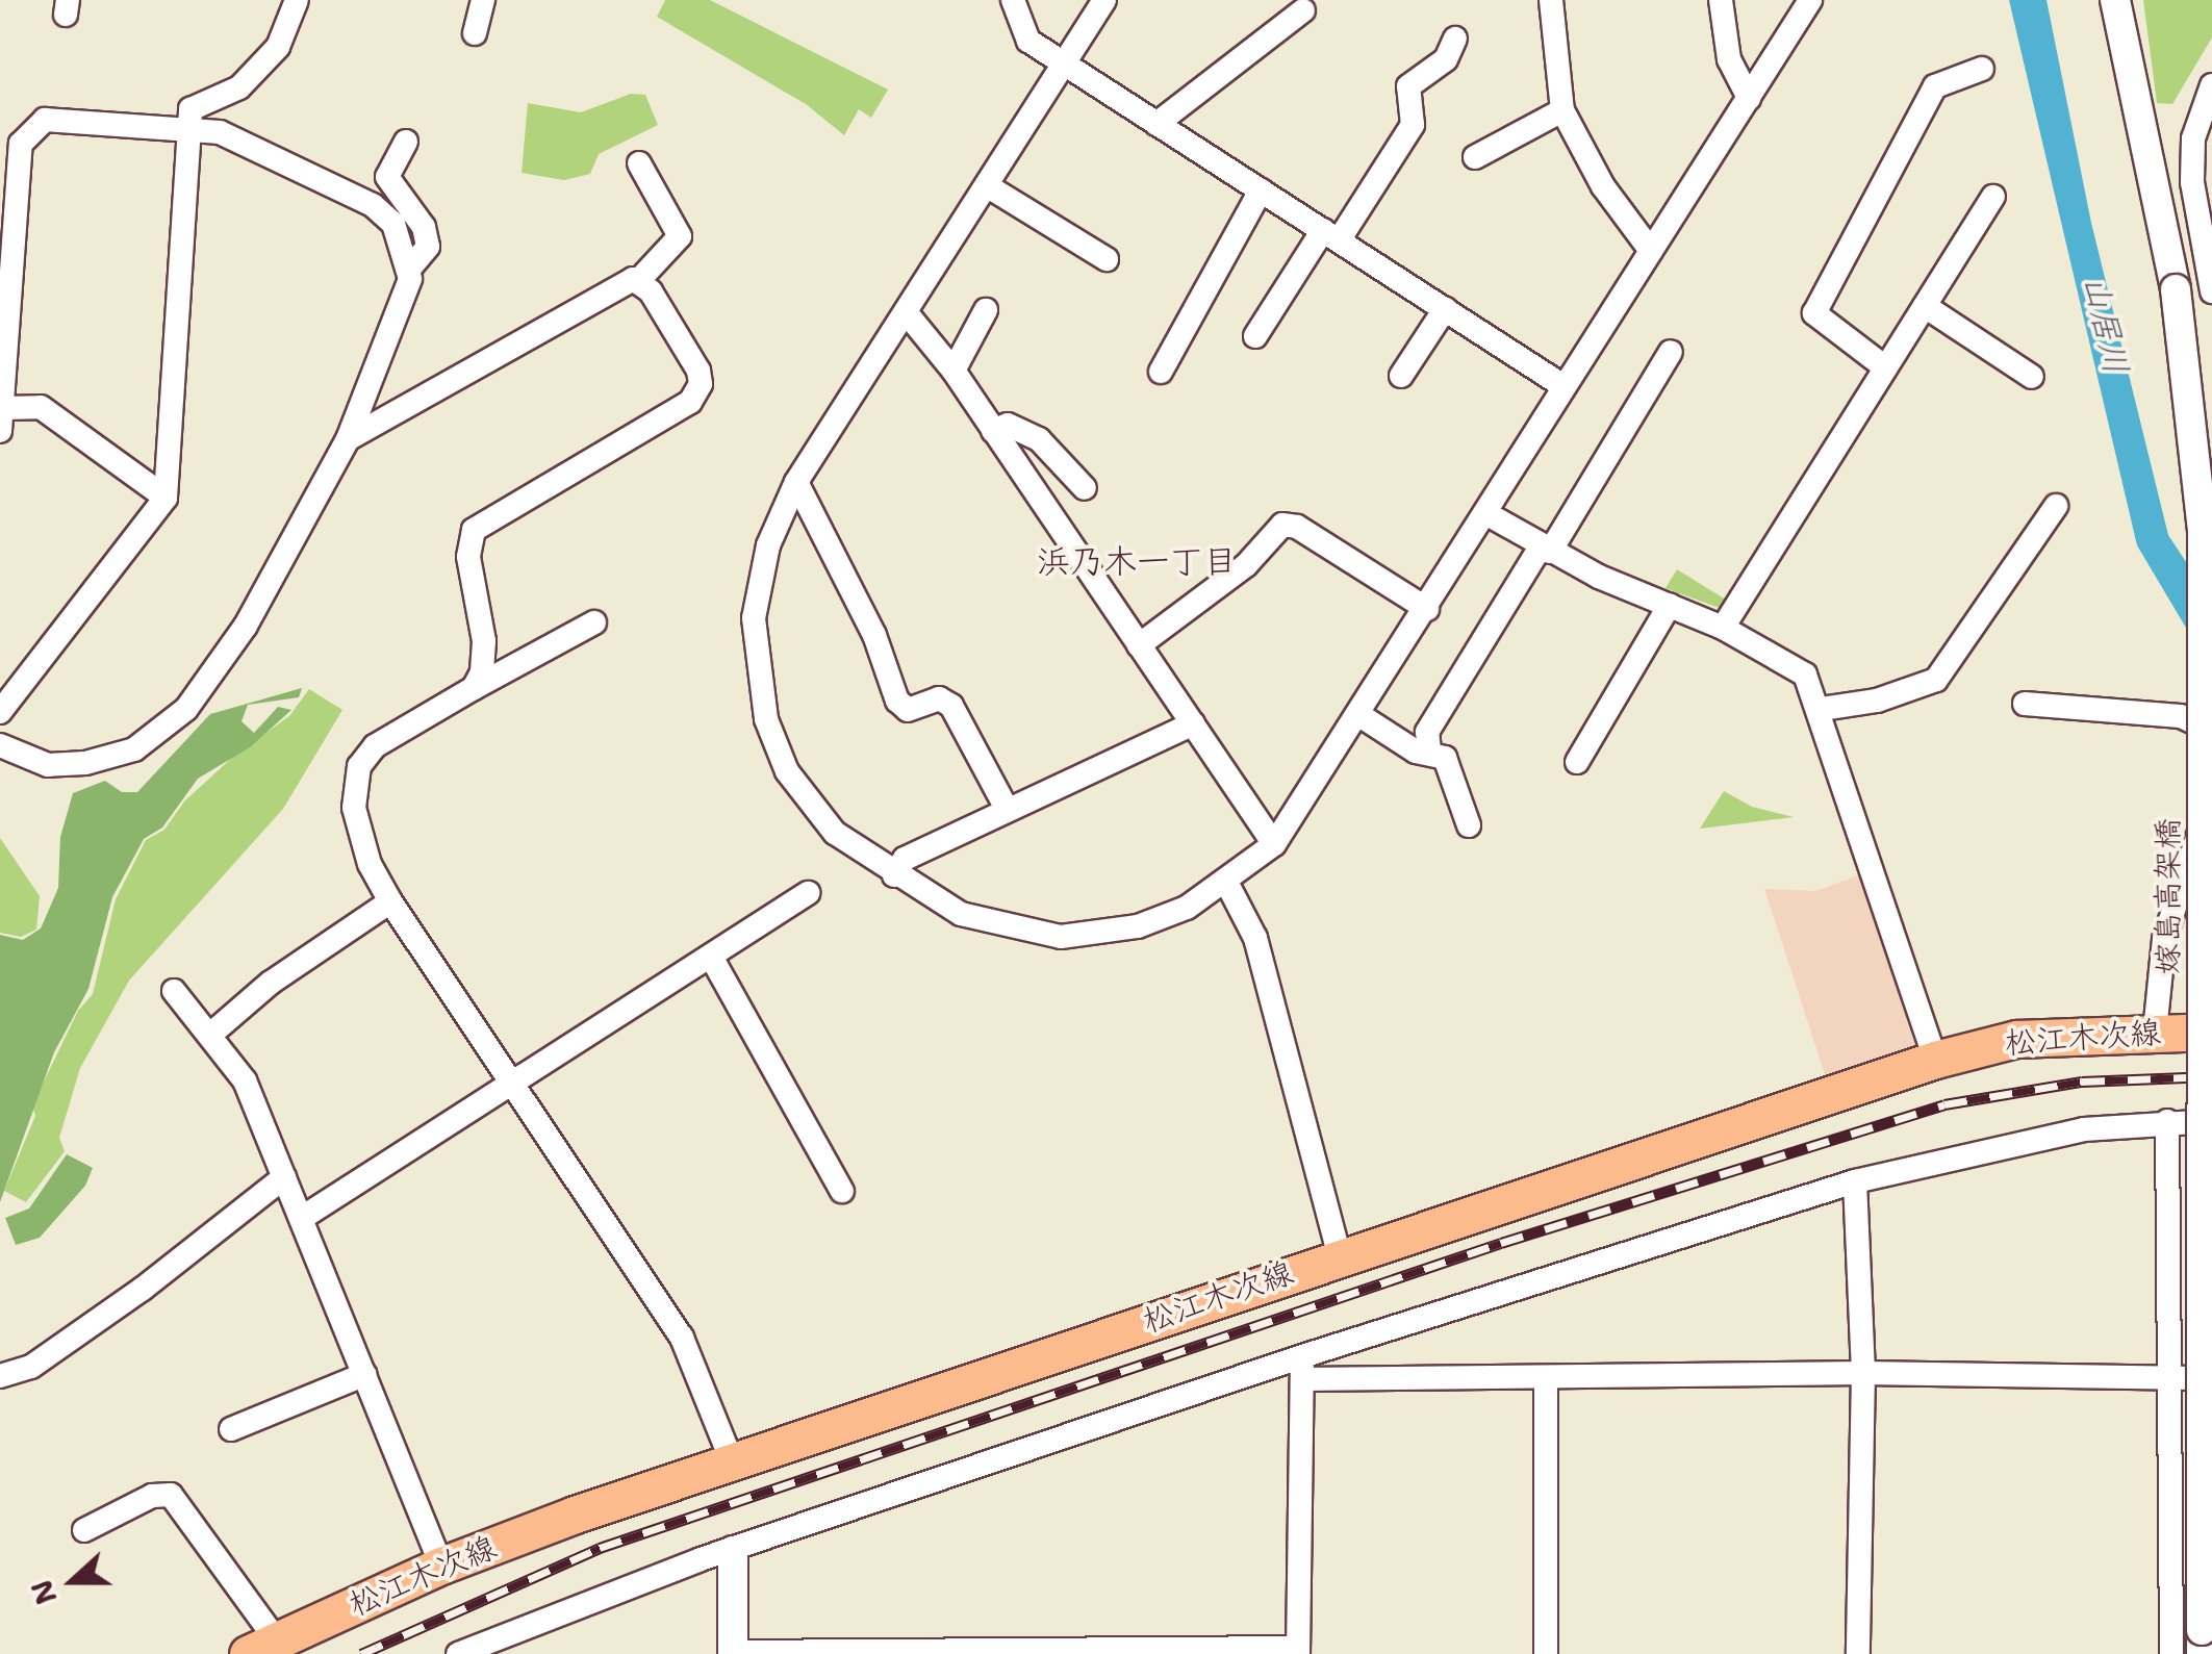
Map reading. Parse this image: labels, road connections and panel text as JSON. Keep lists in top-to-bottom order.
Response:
{
  "streets": {
    "main road": ["松江木次線"],
    "street": ["嫁島高架橋"]
  },
  "districts": ["浜乃木一丁目"],
  "water": ["山居川"],
  "north": "left"
}
